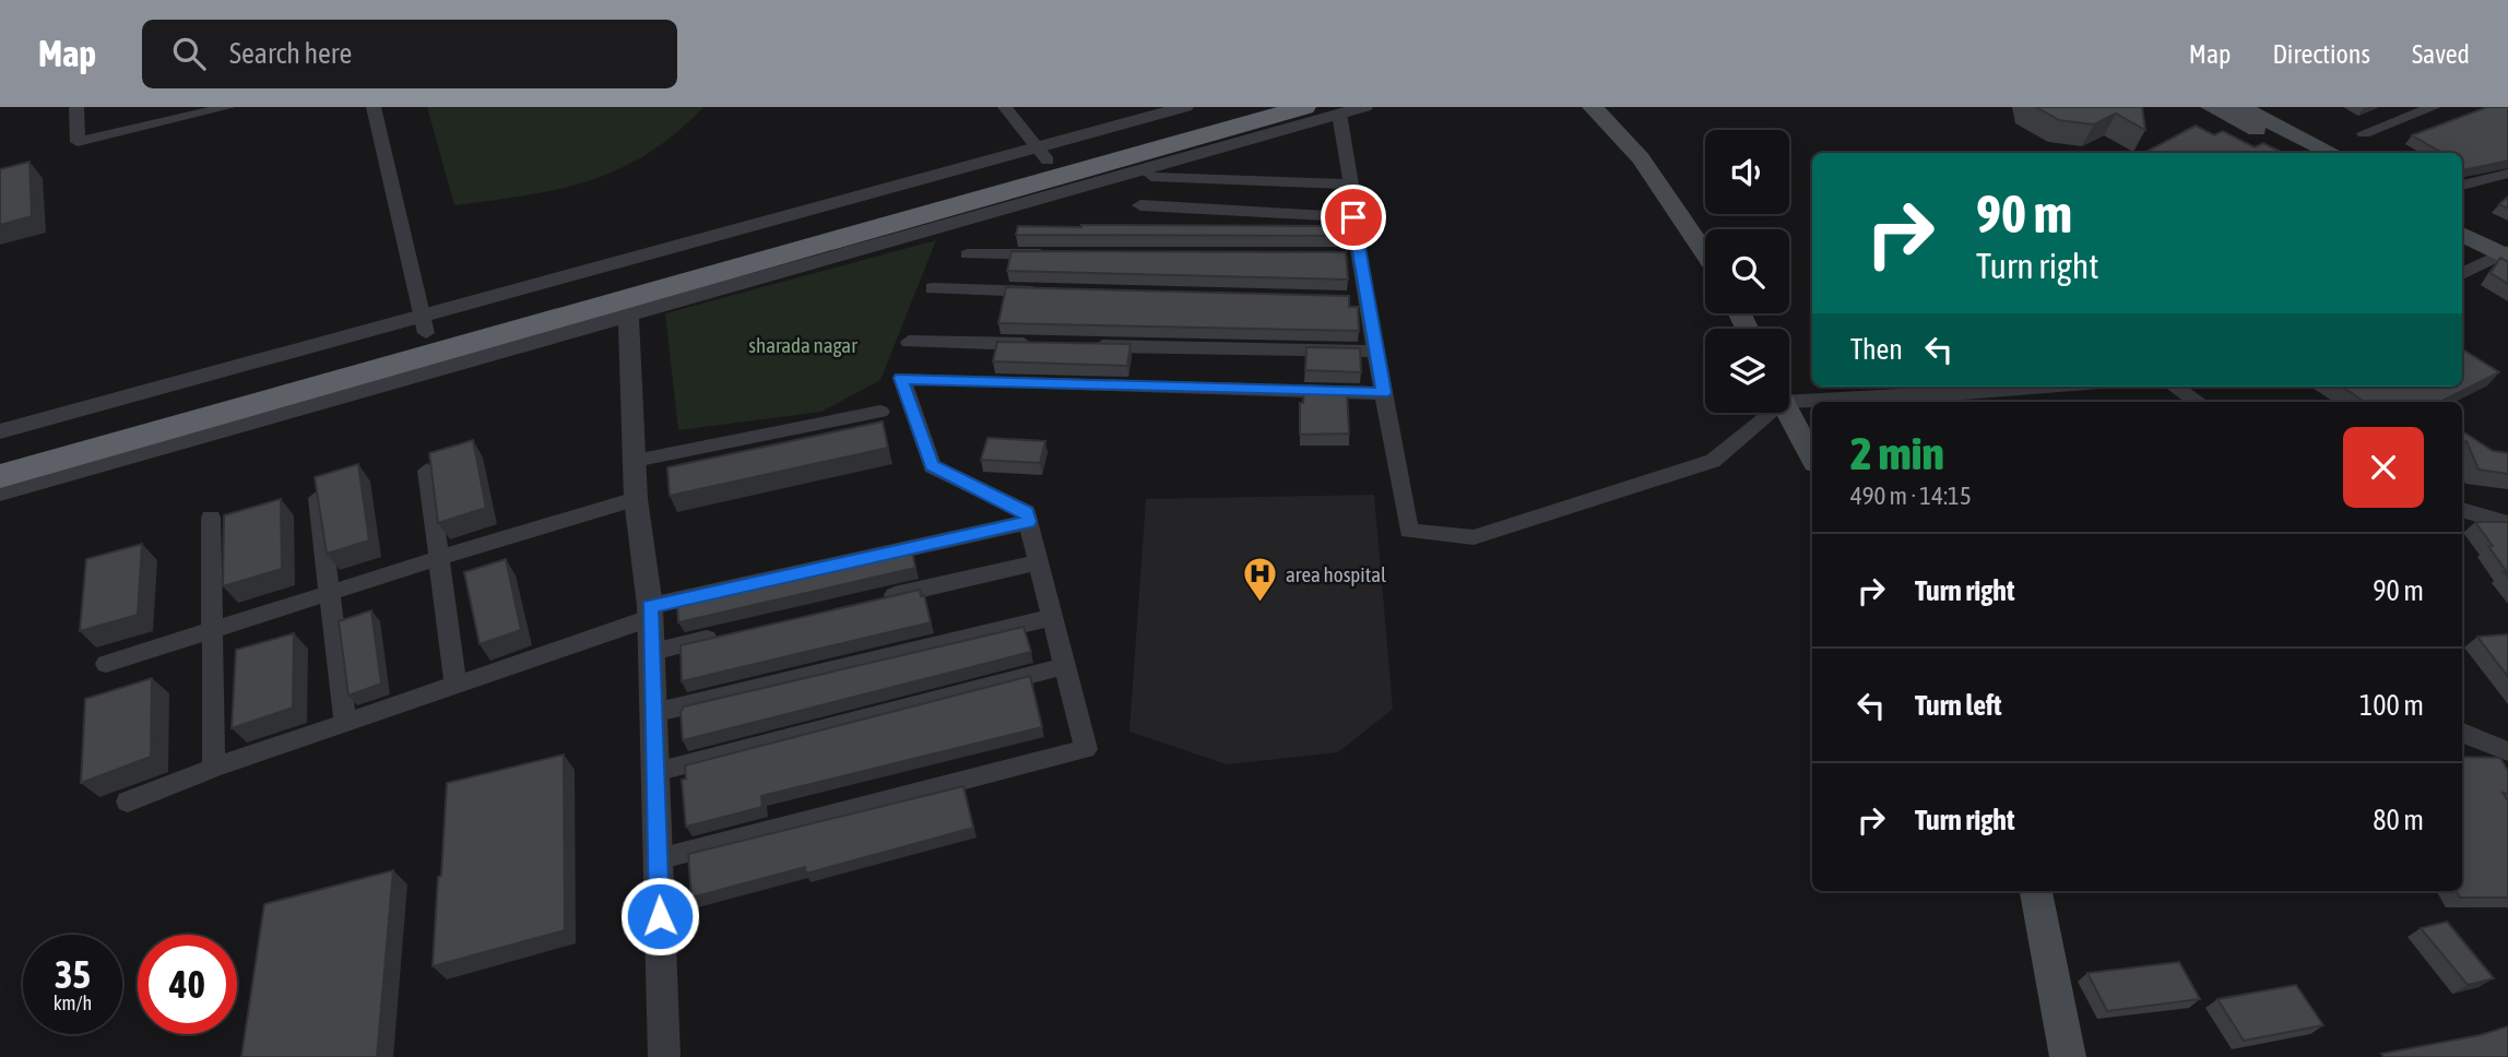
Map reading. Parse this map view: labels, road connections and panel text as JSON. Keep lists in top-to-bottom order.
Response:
{
  "parks": ["sharada nagar"],
  "places": {
    "hospital": ["area hospital"]
  },
  "page": {
    "header": "Map",
    "search": "Search here",
    "nav": ["Map", "Directions", "Saved"],
    "turn": ["90 m", "Turn right"],
    "then": "Then",
    "heading": ["2 min", "490 m · 14:15"],
    "list": [
      {
        "name": "Turn right",
        "value": "90 m"
      },
      {
        "name": "Turn left",
        "value": "100 m"
      },
      {
        "name": "Turn right",
        "value": "80 m"
      }
    ],
    "speed": "35 km/h",
    "limit": "40"
  }
}
